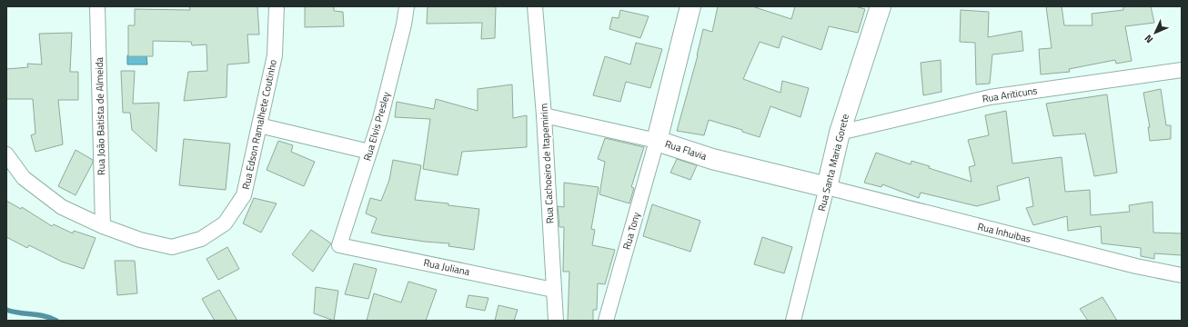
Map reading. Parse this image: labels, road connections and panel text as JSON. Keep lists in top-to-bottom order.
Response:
{
  "streets": {
    "street": [
      "Rua Ariticuns",
      "Rua João Batista de Almeida",
      "Rua Edson Ramalhete Coutinho",
      "Rua Elvis Presley",
      "Rua Flavia",
      "Rua Santa Maria Gorete",
      "Rua Cachoeiro de Itapemirim",
      "Rua Tony",
      "Rua Inhuibas",
      "Rua Juliana"
    ]
  },
  "crossings": [
    ["Rua Ariticuns", "Rua Santa Maria Gorete"],
    ["Rua João Batista de Almeida", "Rua Edson Ramalhete Coutinho"],
    ["Rua Elvis Presley", "Rua Juliana"],
    ["Rua Flavia", "Rua Santa Maria Gorete"],
    ["Rua Flavia", "Rua Cachoeiro de Itapemirim"],
    ["Rua Flavia", "Rua Tony"],
    ["Rua Flavia", "Rua Inhuibas"],
    ["Rua Santa Maria Gorete", "Rua Inhuibas"],
    ["Rua Cachoeiro de Itapemirim", "Rua Juliana"]
  ],
  "north": "bottom left"
}
